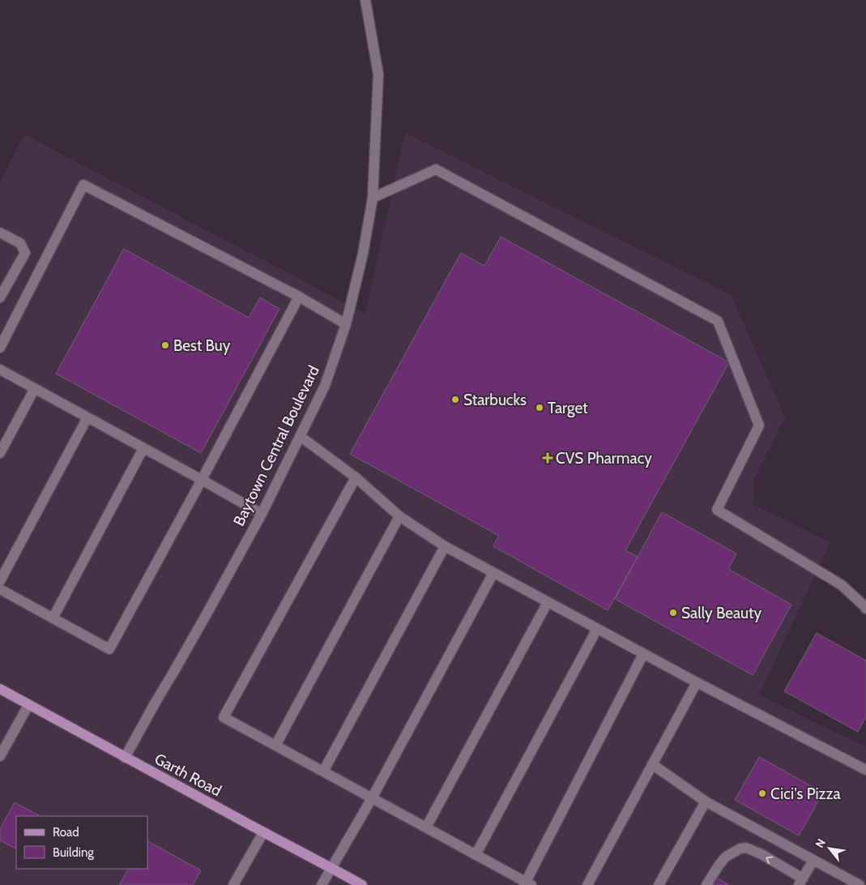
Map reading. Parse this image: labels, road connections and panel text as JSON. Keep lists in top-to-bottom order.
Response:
{
  "streets": {
    "main road": ["Garth Road"],
    "street": ["Baytown Central Boulevard"]
  },
  "crossings": [
    ["Baytown Central Boulevard", "Garth Road"]
  ],
  "places": {
    "other": [
      "Best Buy",
      "Starbucks",
      "Target",
      "Sally Beauty",
      "Cici's Pizza"
    ],
    "health": ["CVS Pharmacy"]
  },
  "legend": ["Road", "Building"],
  "north": "top left"
}
